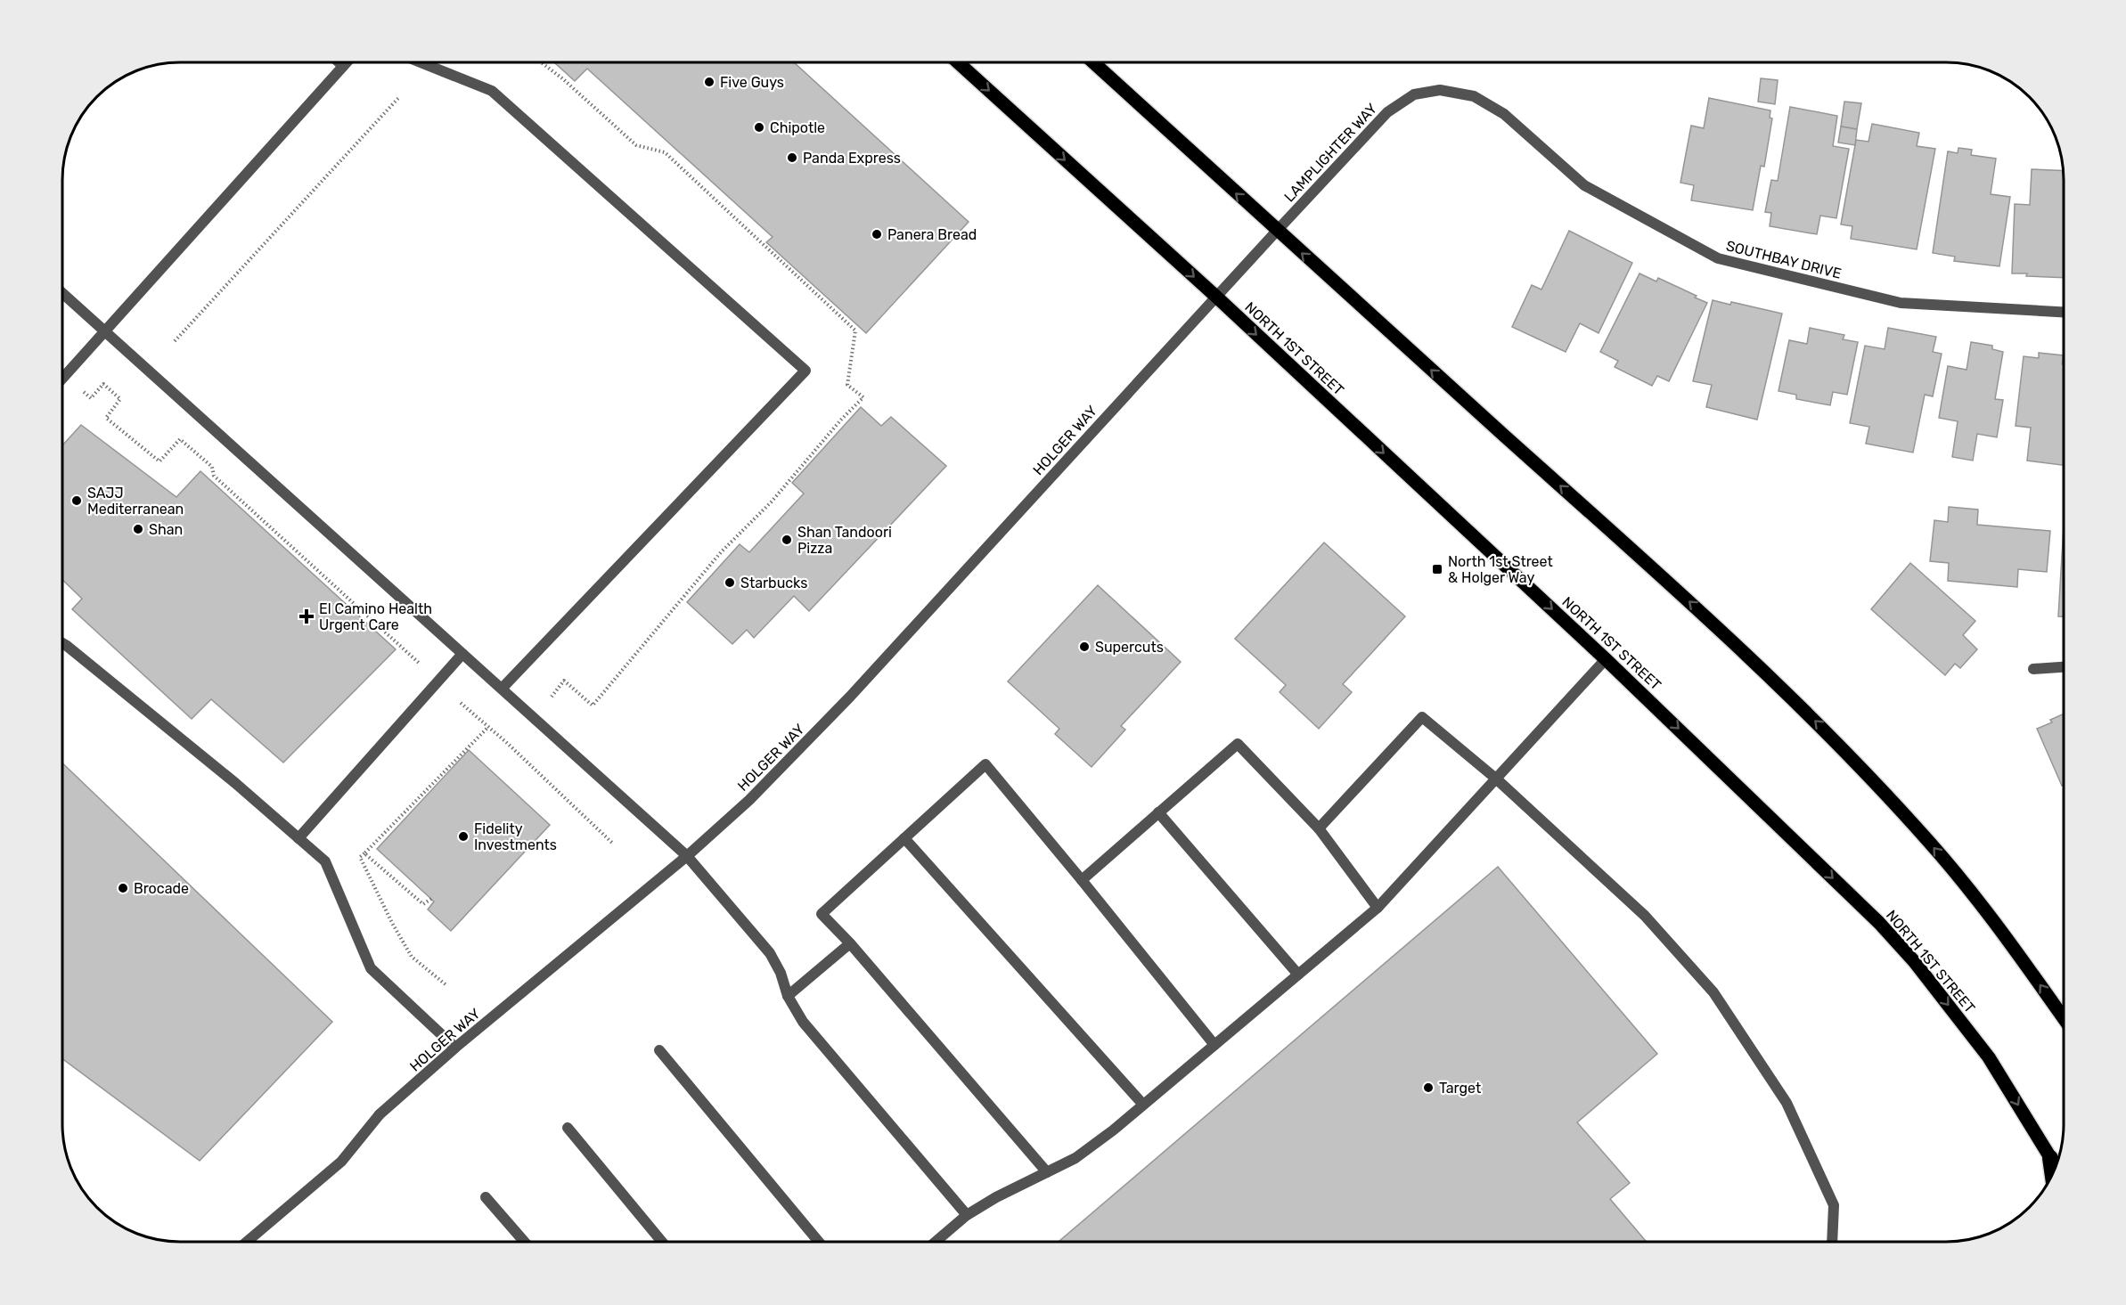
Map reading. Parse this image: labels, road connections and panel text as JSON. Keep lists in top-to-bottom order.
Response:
{
  "streets": {
    "main road": ["NORTH 1ST STREET"],
    "street": ["LAMPLIGHTER WAY", "SOUTHBAY DRIVE", "HOLGER WAY"]
  },
  "crossings": [
    ["LAMPLIGHTER WAY", "SOUTHBAY DRIVE"],
    ["LAMPLIGHTER WAY", "HOLGER WAY"],
    ["NORTH 1ST STREET", "HOLGER WAY"]
  ],
  "places": {
    "other": [
      "Five Guys",
      "Chipotle",
      "Panda Express",
      "Panera Bread",
      "SAJJ Mediterranean",
      "Shan",
      "Shan Tandoori Pizza",
      "Starbucks",
      "Supercuts",
      "Fidelity Investments",
      "Brocade",
      "Target"
    ],
    "transit": ["North 1st Street & Holger Way"],
    "health": ["El Camino Health Urgent Care"]
  }
}
